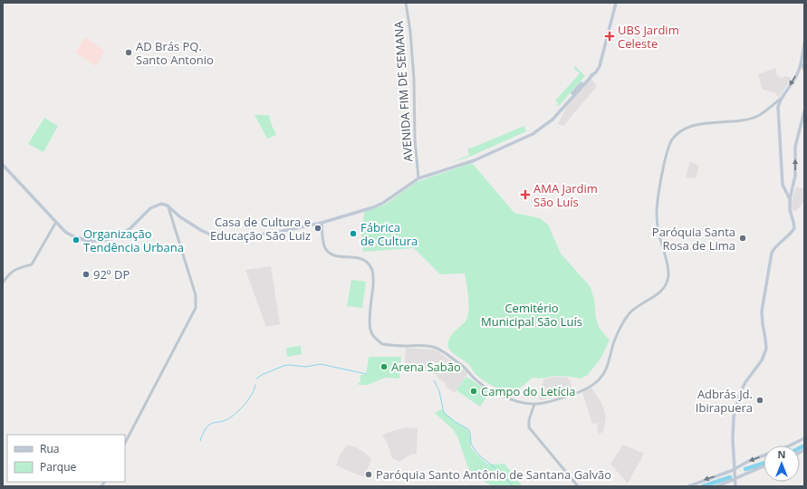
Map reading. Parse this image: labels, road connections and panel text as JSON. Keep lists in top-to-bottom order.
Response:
{
  "streets": {
    "street": ["AVENIDA FIM DE SEMANA"]
  },
  "parks": ["Cemitério Municipal São Luís"],
  "places": {
    "health": ["UBS Jardim Celeste", "AMA Jardim São Luís"],
    "other": [
      "AD Brás PQ. Santo Antonio",
      "Casa de Cultura e Educação São Luiz",
      "Fábrica de Cultura",
      "Paróquia Santa Rosa de Lima",
      "Organização Tendência Urbana",
      "92º DP",
      "Arena Sabão",
      "Campo do Letícia",
      "Adbrás Jd. Ibirapuera",
      "Paróquia Santo Antônio de Santana Galvão"
    ]
  },
  "legend": ["Rua", "Parque"],
  "north": "top"
}
